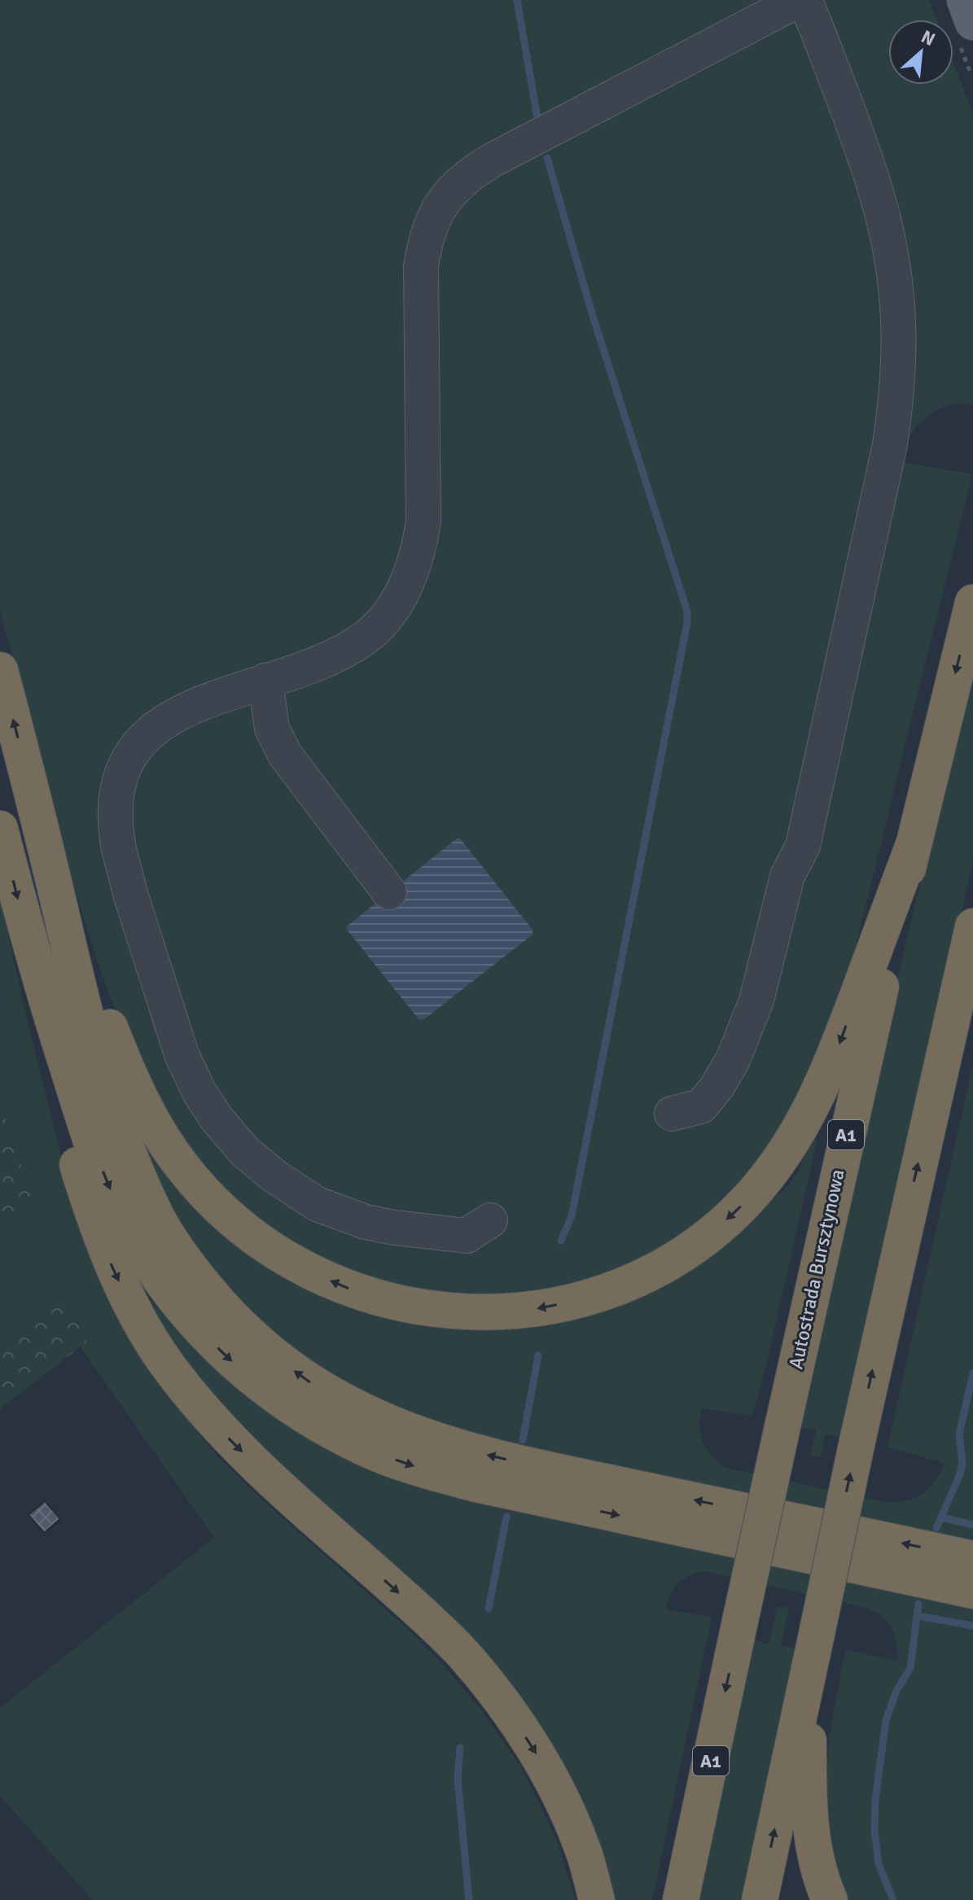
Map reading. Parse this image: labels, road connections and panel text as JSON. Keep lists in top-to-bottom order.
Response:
{
  "streets": {
    "highway": ["A1", "Autostrada Bursztynowa"]
  },
  "north": "top right"
}
